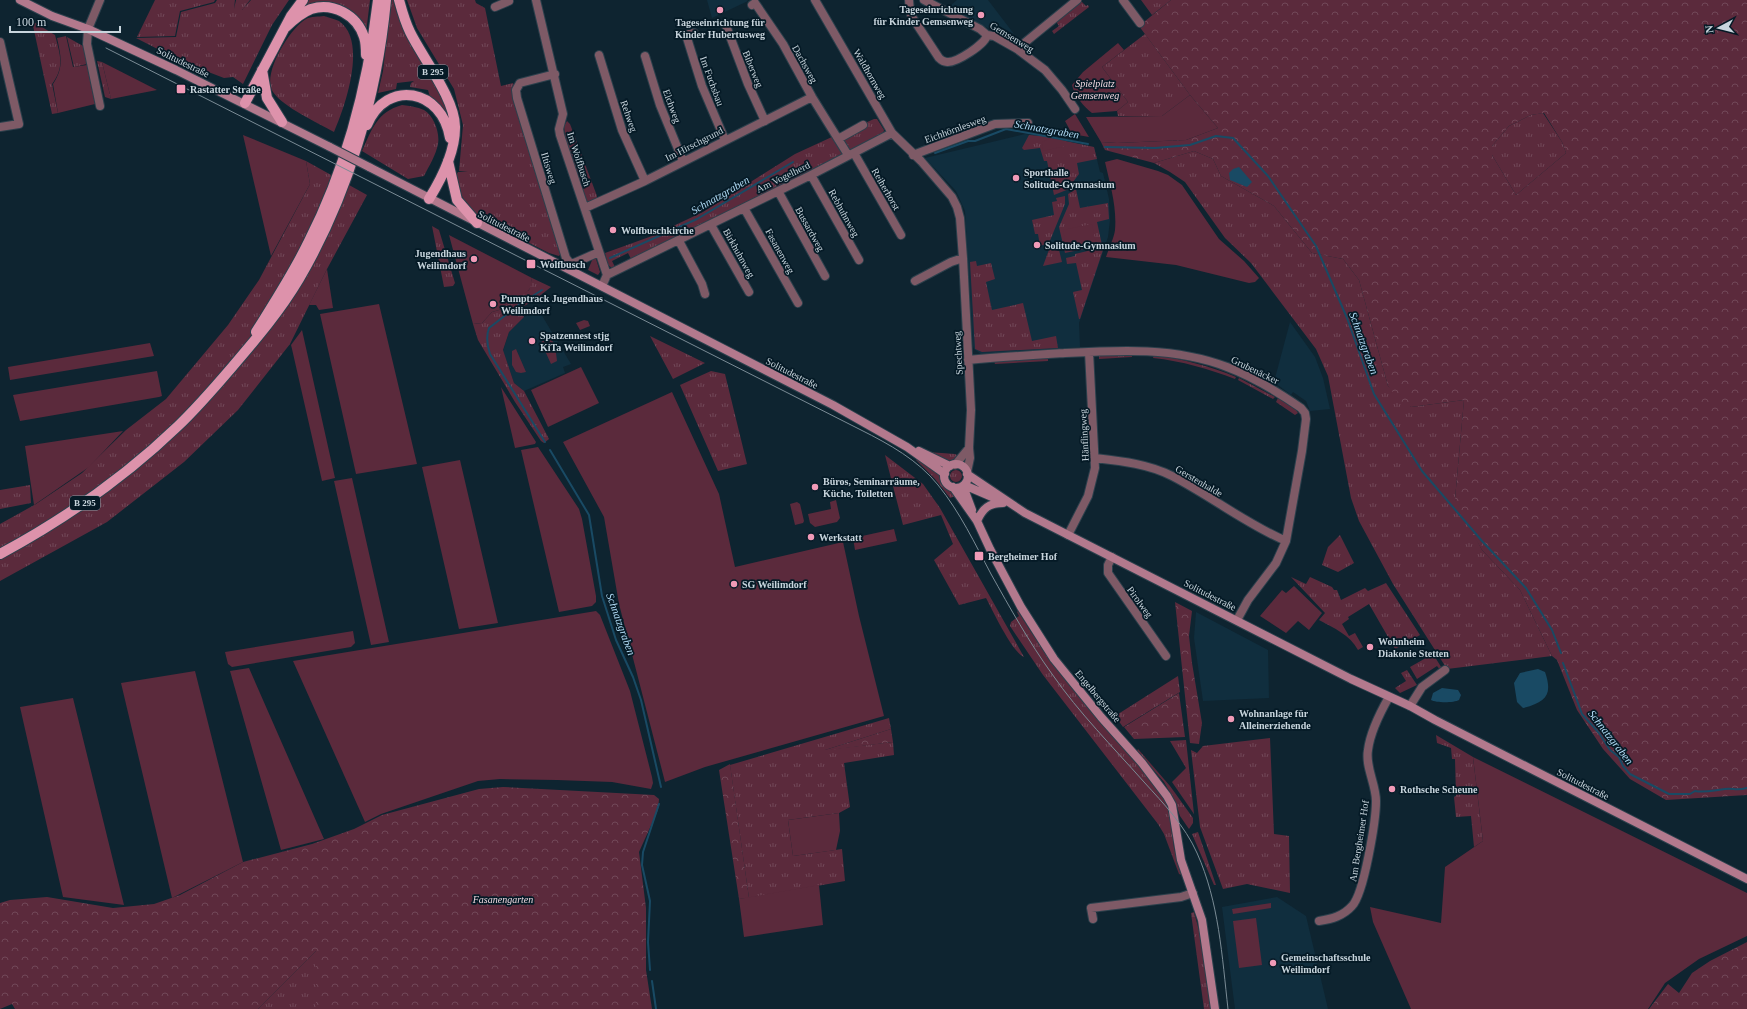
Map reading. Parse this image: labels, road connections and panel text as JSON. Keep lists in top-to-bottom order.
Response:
{
  "streets": {
    "main road": ["Solitudestraße", "B 295", "Engelbergstraße"],
    "street": [
      "Gemsenweg",
      "Dachsweg",
      "Biberweg",
      "Waldhornweg",
      "Im Fuchsbau",
      "Elchweg",
      "Rehweg",
      "Eichhörnlesweg",
      "Im Hirschgrund",
      "Im Wolfbusch",
      "Iltisweg",
      "Am Vogelherd",
      "Reiherhorst",
      "Rebhuhnweg",
      "Bussardweg",
      "Fasanenweg",
      "Birkhuhnweg",
      "Spechtweg",
      "Grubenäcker",
      "Hänflingweg",
      "Gerstenhalde",
      "Pirolweg",
      "Am Bergheimer Hof"
    ]
  },
  "crossings": [
    ["Solitudestraße", "B 295"],
    ["Solitudestraße", "Spechtweg"],
    ["Solitudestraße", "Grubenäcker"],
    ["Solitudestraße", "Hänflingweg"],
    ["Solitudestraße", "Pirolweg"],
    ["Solitudestraße", "Engelbergstraße"],
    ["Solitudestraße", "Am Bergheimer Hof"],
    ["Dachsweg", "Im Hirschgrund"],
    ["Dachsweg", "Am Vogelherd"],
    ["Dachsweg", "Reiherhorst"],
    ["Biberweg", "Im Hirschgrund"],
    ["Waldhornweg", "Eichhörnlesweg"],
    ["Waldhornweg", "Am Vogelherd"],
    ["Waldhornweg", "Spechtweg"],
    ["Im Fuchsbau", "Im Hirschgrund"],
    ["Elchweg", "Im Hirschgrund"],
    ["Rehweg", "Im Hirschgrund"],
    ["Eichhörnlesweg", "Spechtweg"],
    ["Im Hirschgrund", "Im Wolfbusch"],
    ["Im Wolfbusch", "Iltisweg"],
    ["Im Wolfbusch", "Am Vogelherd"],
    ["Am Vogelherd", "Reiherhorst"],
    ["Am Vogelherd", "Rebhuhnweg"],
    ["Am Vogelherd", "Bussardweg"],
    ["Am Vogelherd", "Fasanenweg"],
    ["Am Vogelherd", "Birkhuhnweg"],
    ["Spechtweg", "Grubenäcker"],
    ["Spechtweg", "Engelbergstraße"],
    ["Grubenäcker", "Hänflingweg"],
    ["Grubenäcker", "Gerstenhalde"],
    ["Hänflingweg", "Gerstenhalde"]
  ],
  "water": ["Schnatzgraben"],
  "parks": ["Spielplatz Gemsenweg", "Fasanengarten"],
  "places": {
    "other": [
      "Tageseinrichtung für Kinder Hubertusweg",
      "Tageseinrichtung für Kinder Gemsenweg",
      "Sporthalle Solitude-Gymnasium",
      "Wolfbuschkirche",
      "Solitude-Gymnasium",
      "Jugendhaus Weilimdorf",
      "Pumptrack Jugendhaus Weilimdorf",
      "Spatzennest stjg KiTa Weilimdorf",
      "Büros, Seminarräume, Küche, Toiletten",
      "Werkstatt",
      "SG Weilimdorf",
      "Wohnheim Diakonie Stetten",
      "Wohnanlage für Alleinerziehende",
      "Rothsche Scheune",
      "Gemeinschaftsschule Weilimdorf"
    ],
    "transit": ["Rastatter Straße", "Wolfbusch", "Bergheimer Hof"]
  },
  "scale_bar": "100 m",
  "north": "left"
}
